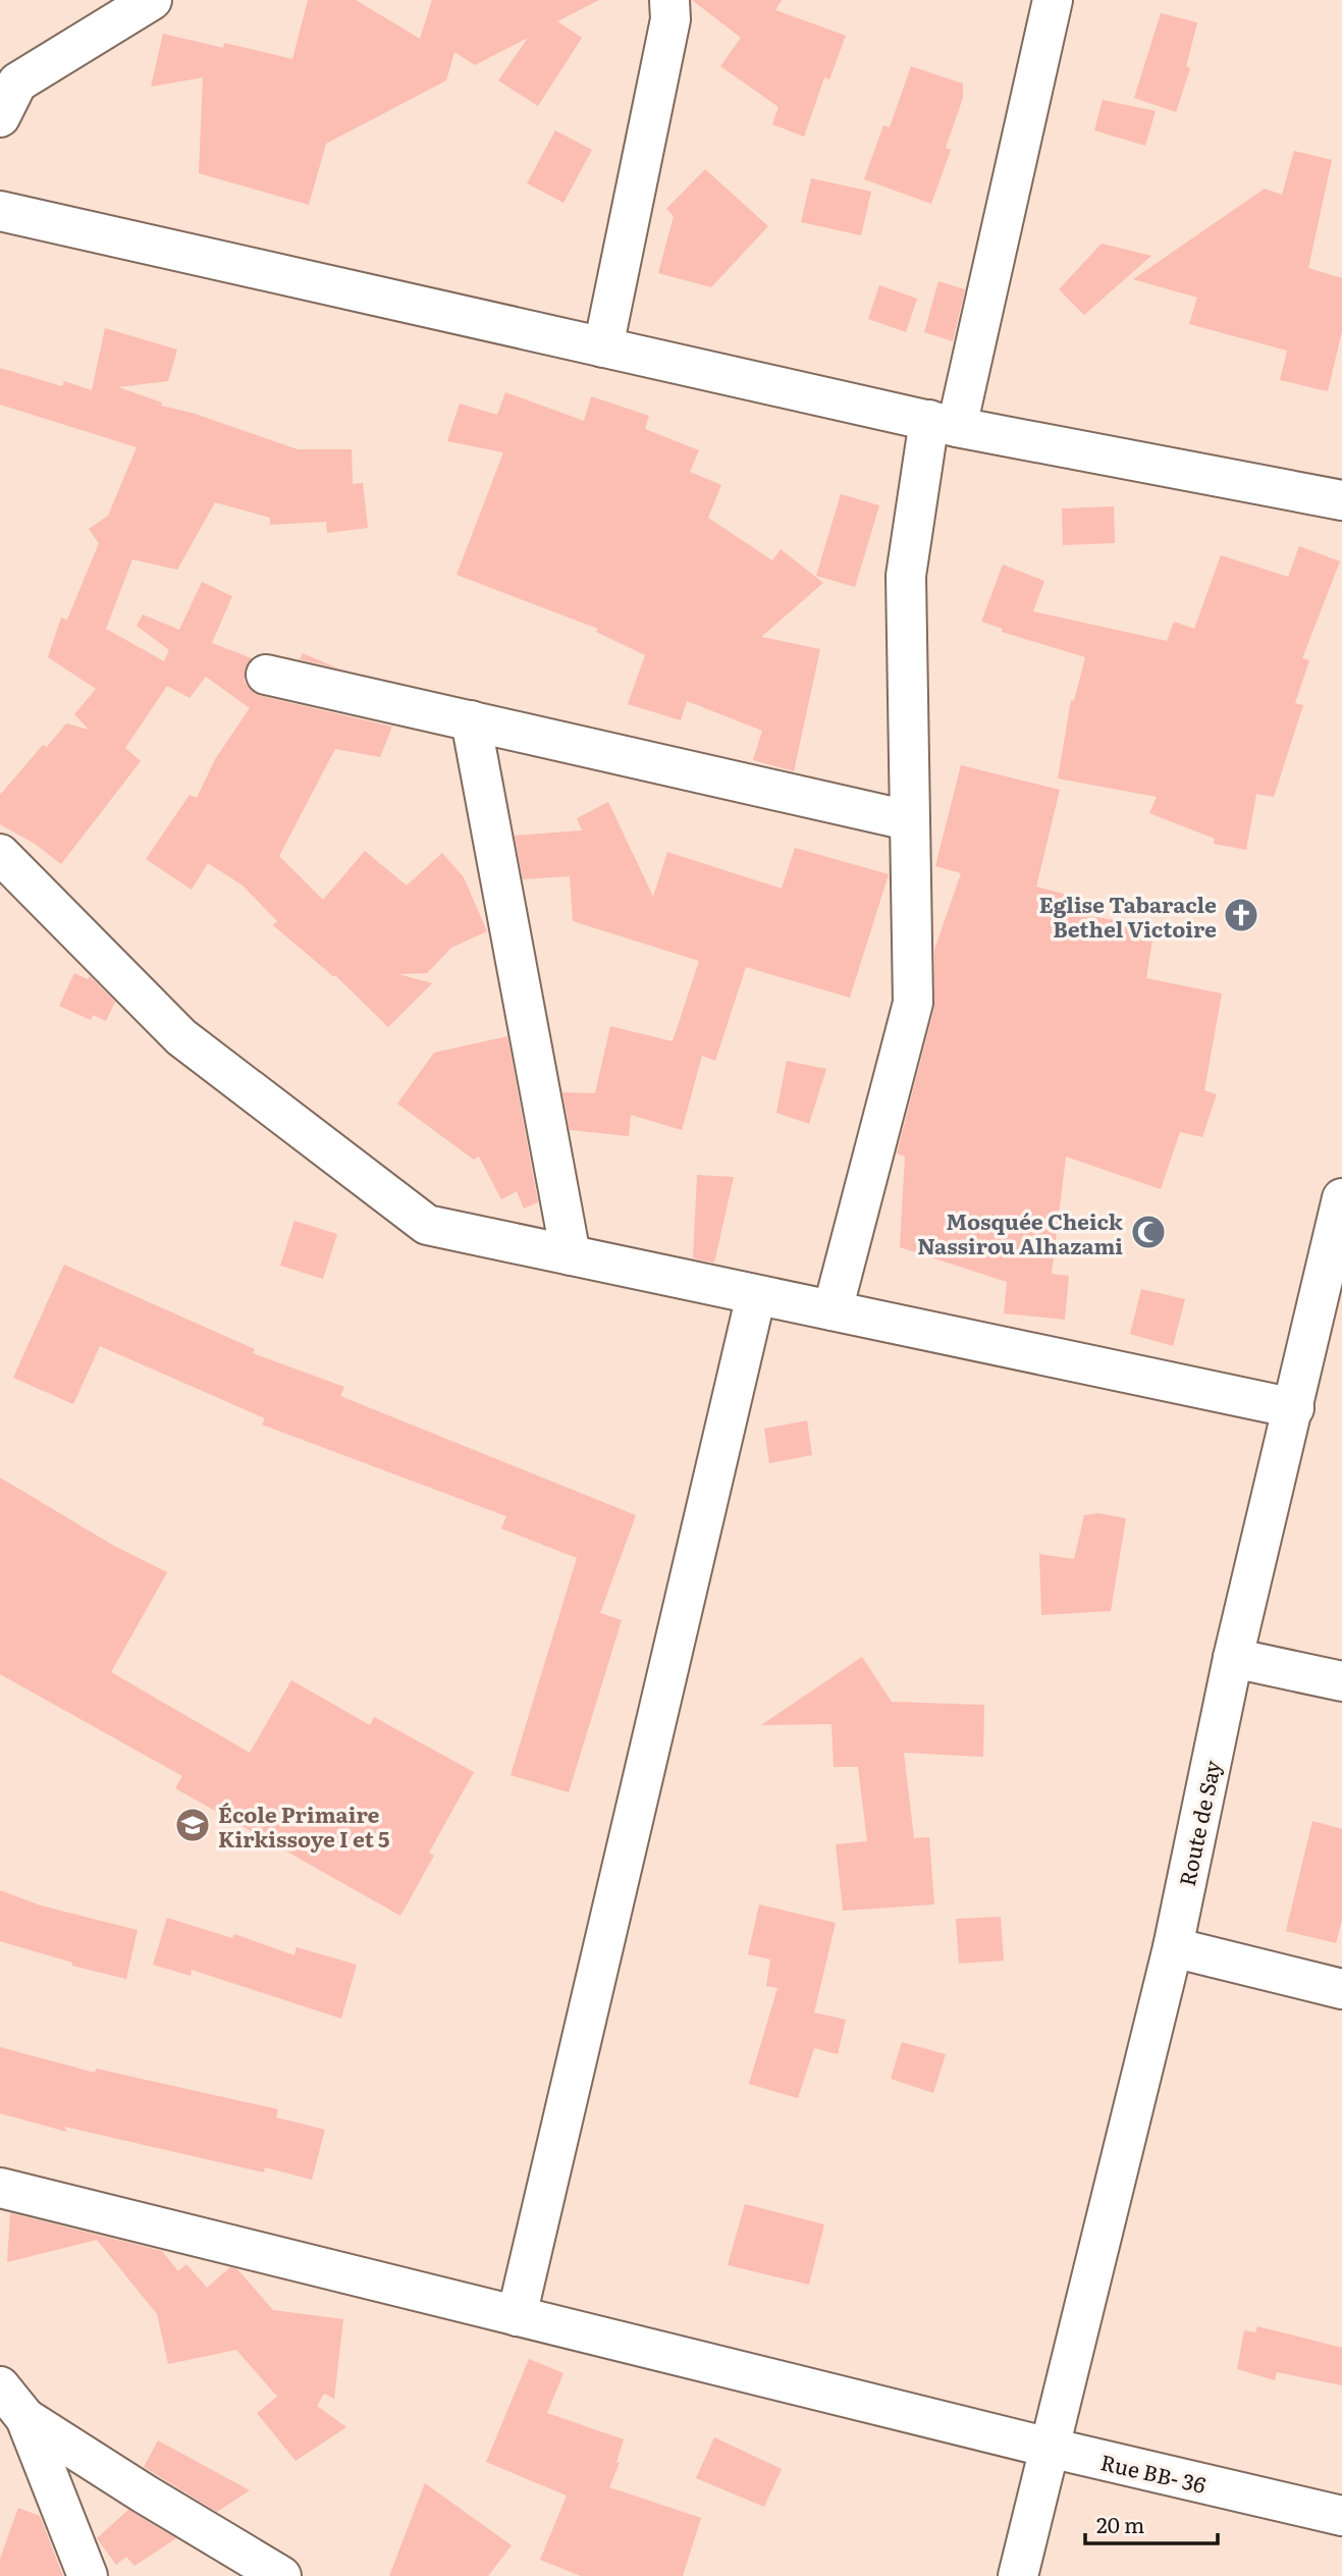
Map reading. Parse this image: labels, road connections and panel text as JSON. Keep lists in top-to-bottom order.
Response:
{
  "streets": {
    "street": ["Route de Say", "Rue BB- 36"]
  },
  "crossings": [
    ["Route de Say", "Rue BB- 36"]
  ],
  "places": {
    "church": ["Eglise Tabaracle Bethel Victoire"],
    "mosque": ["Mosquée Cheick Nassirou Alhazami"],
    "school or university": ["École Primaire Kirkissoye I et 5"]
  },
  "scale_bar": "20 m"
}
